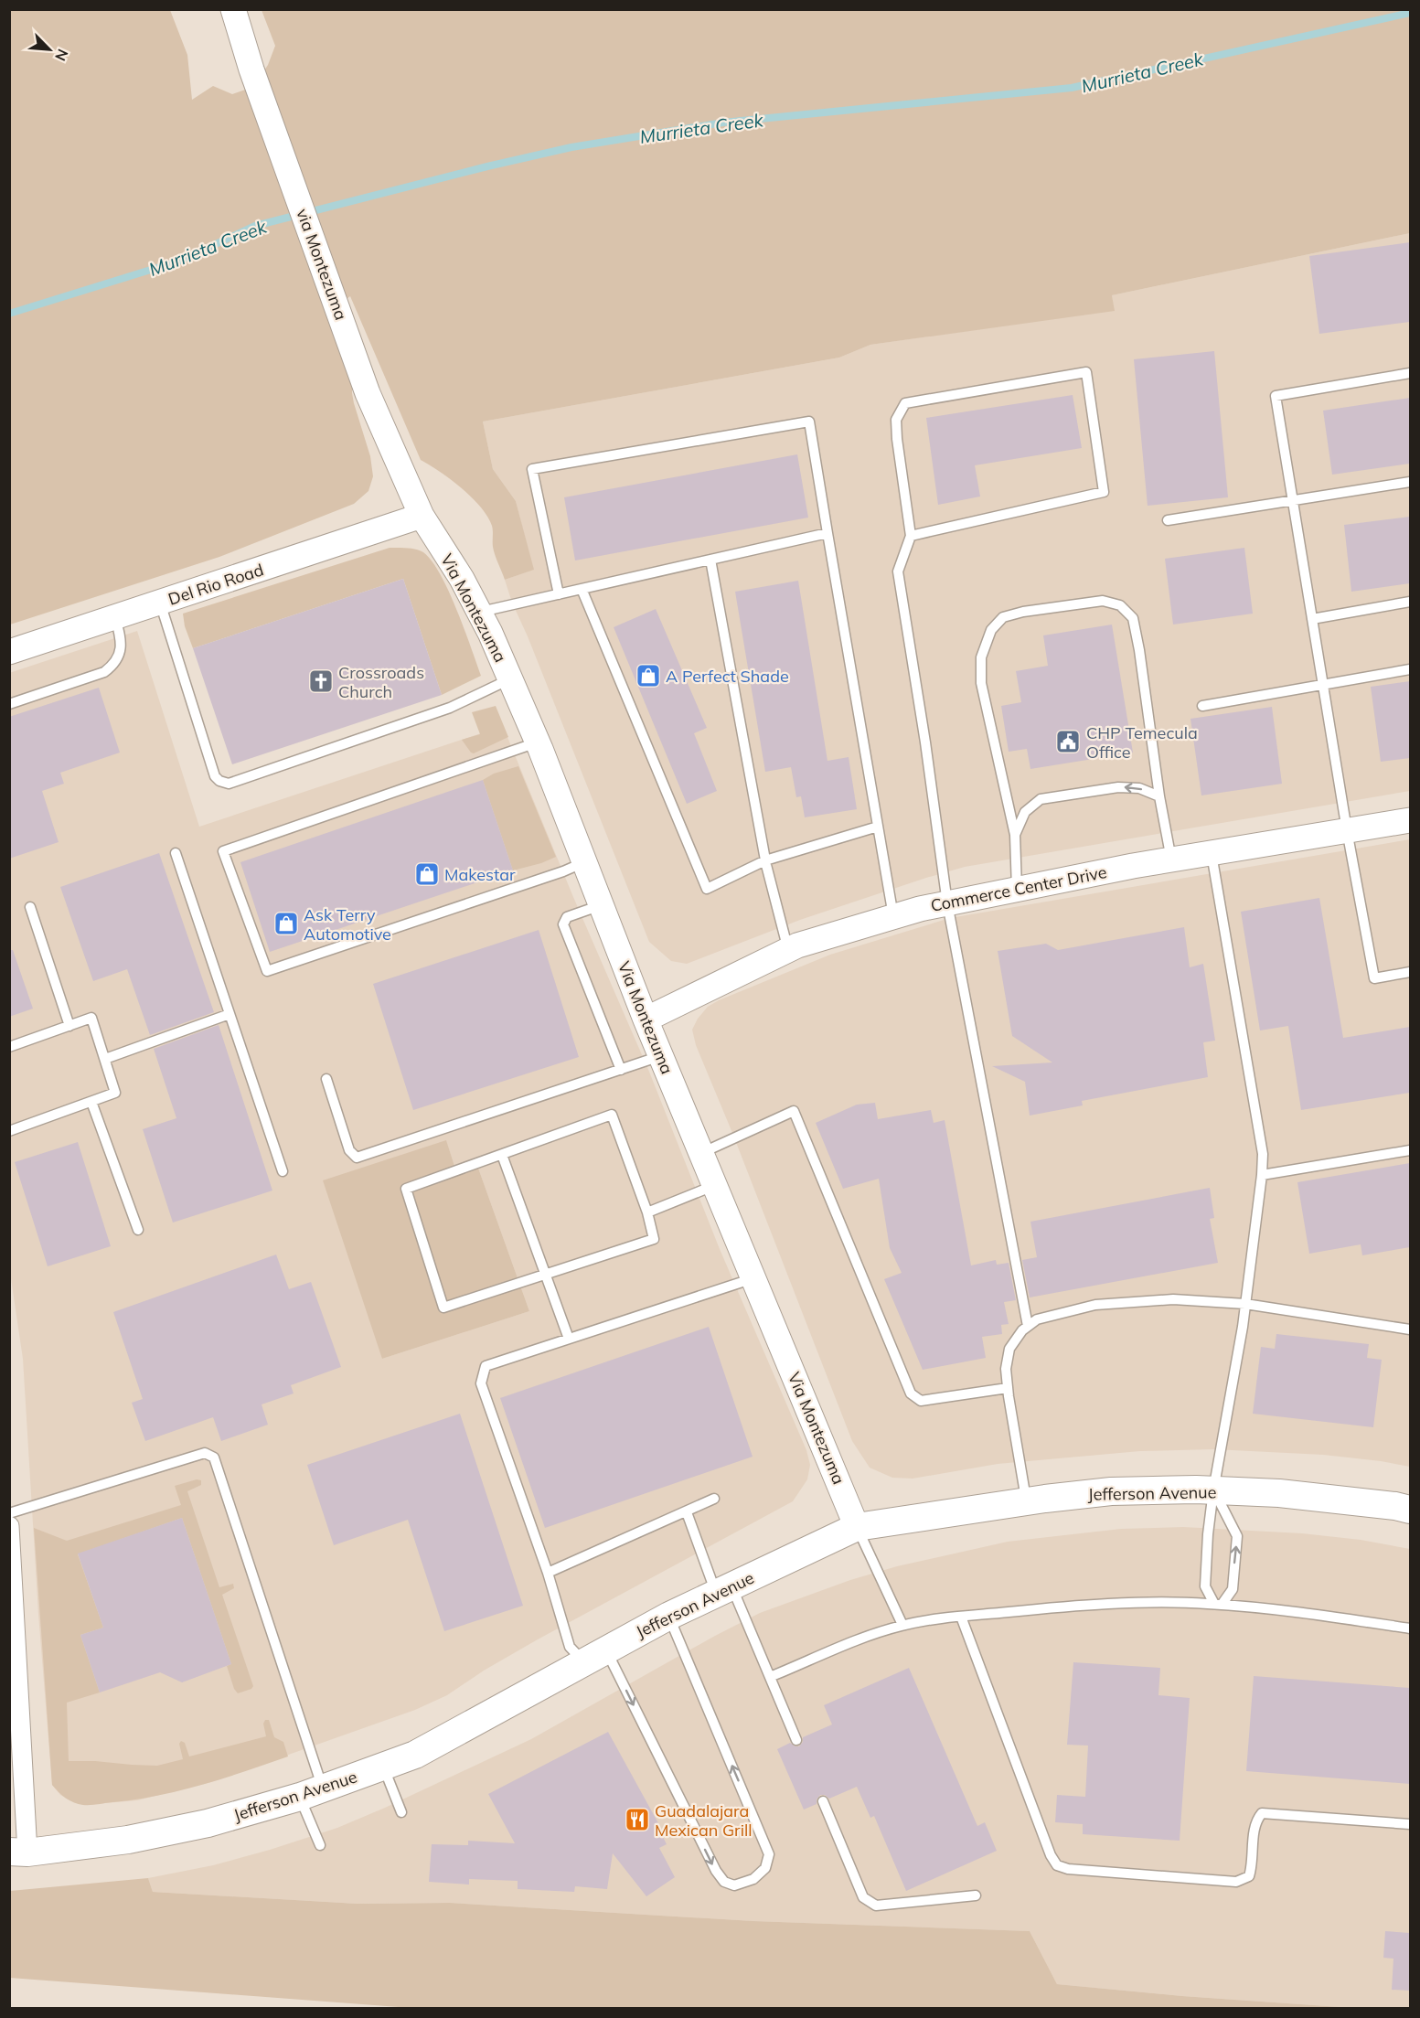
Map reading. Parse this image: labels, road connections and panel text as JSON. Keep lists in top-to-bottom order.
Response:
{
  "streets": {
    "main road": ["Jefferson Avenue"],
    "street": [
      "via Montezuma",
      "Del Rio Road",
      "Via Montezuma",
      "Commerce Center Drive"
    ]
  },
  "crossings": [
    ["via Montezuma", "Del Rio Road"],
    ["via Montezuma", "Via Montezuma"],
    ["Del Rio Road", "Via Montezuma"],
    ["Via Montezuma", "Commerce Center Drive"],
    ["Via Montezuma", "Jefferson Avenue"]
  ],
  "water": ["Murrieta Creek"],
  "places": {
    "shop": ["A Perfect Shade", "Makestar", "Ask Terry Automotive"],
    "church": ["Crossroads Church"],
    "public building": ["CHP Temecula Office"],
    "restaurant": ["Guadalajara Mexican Grill"]
  },
  "north": "bottom right"
}
